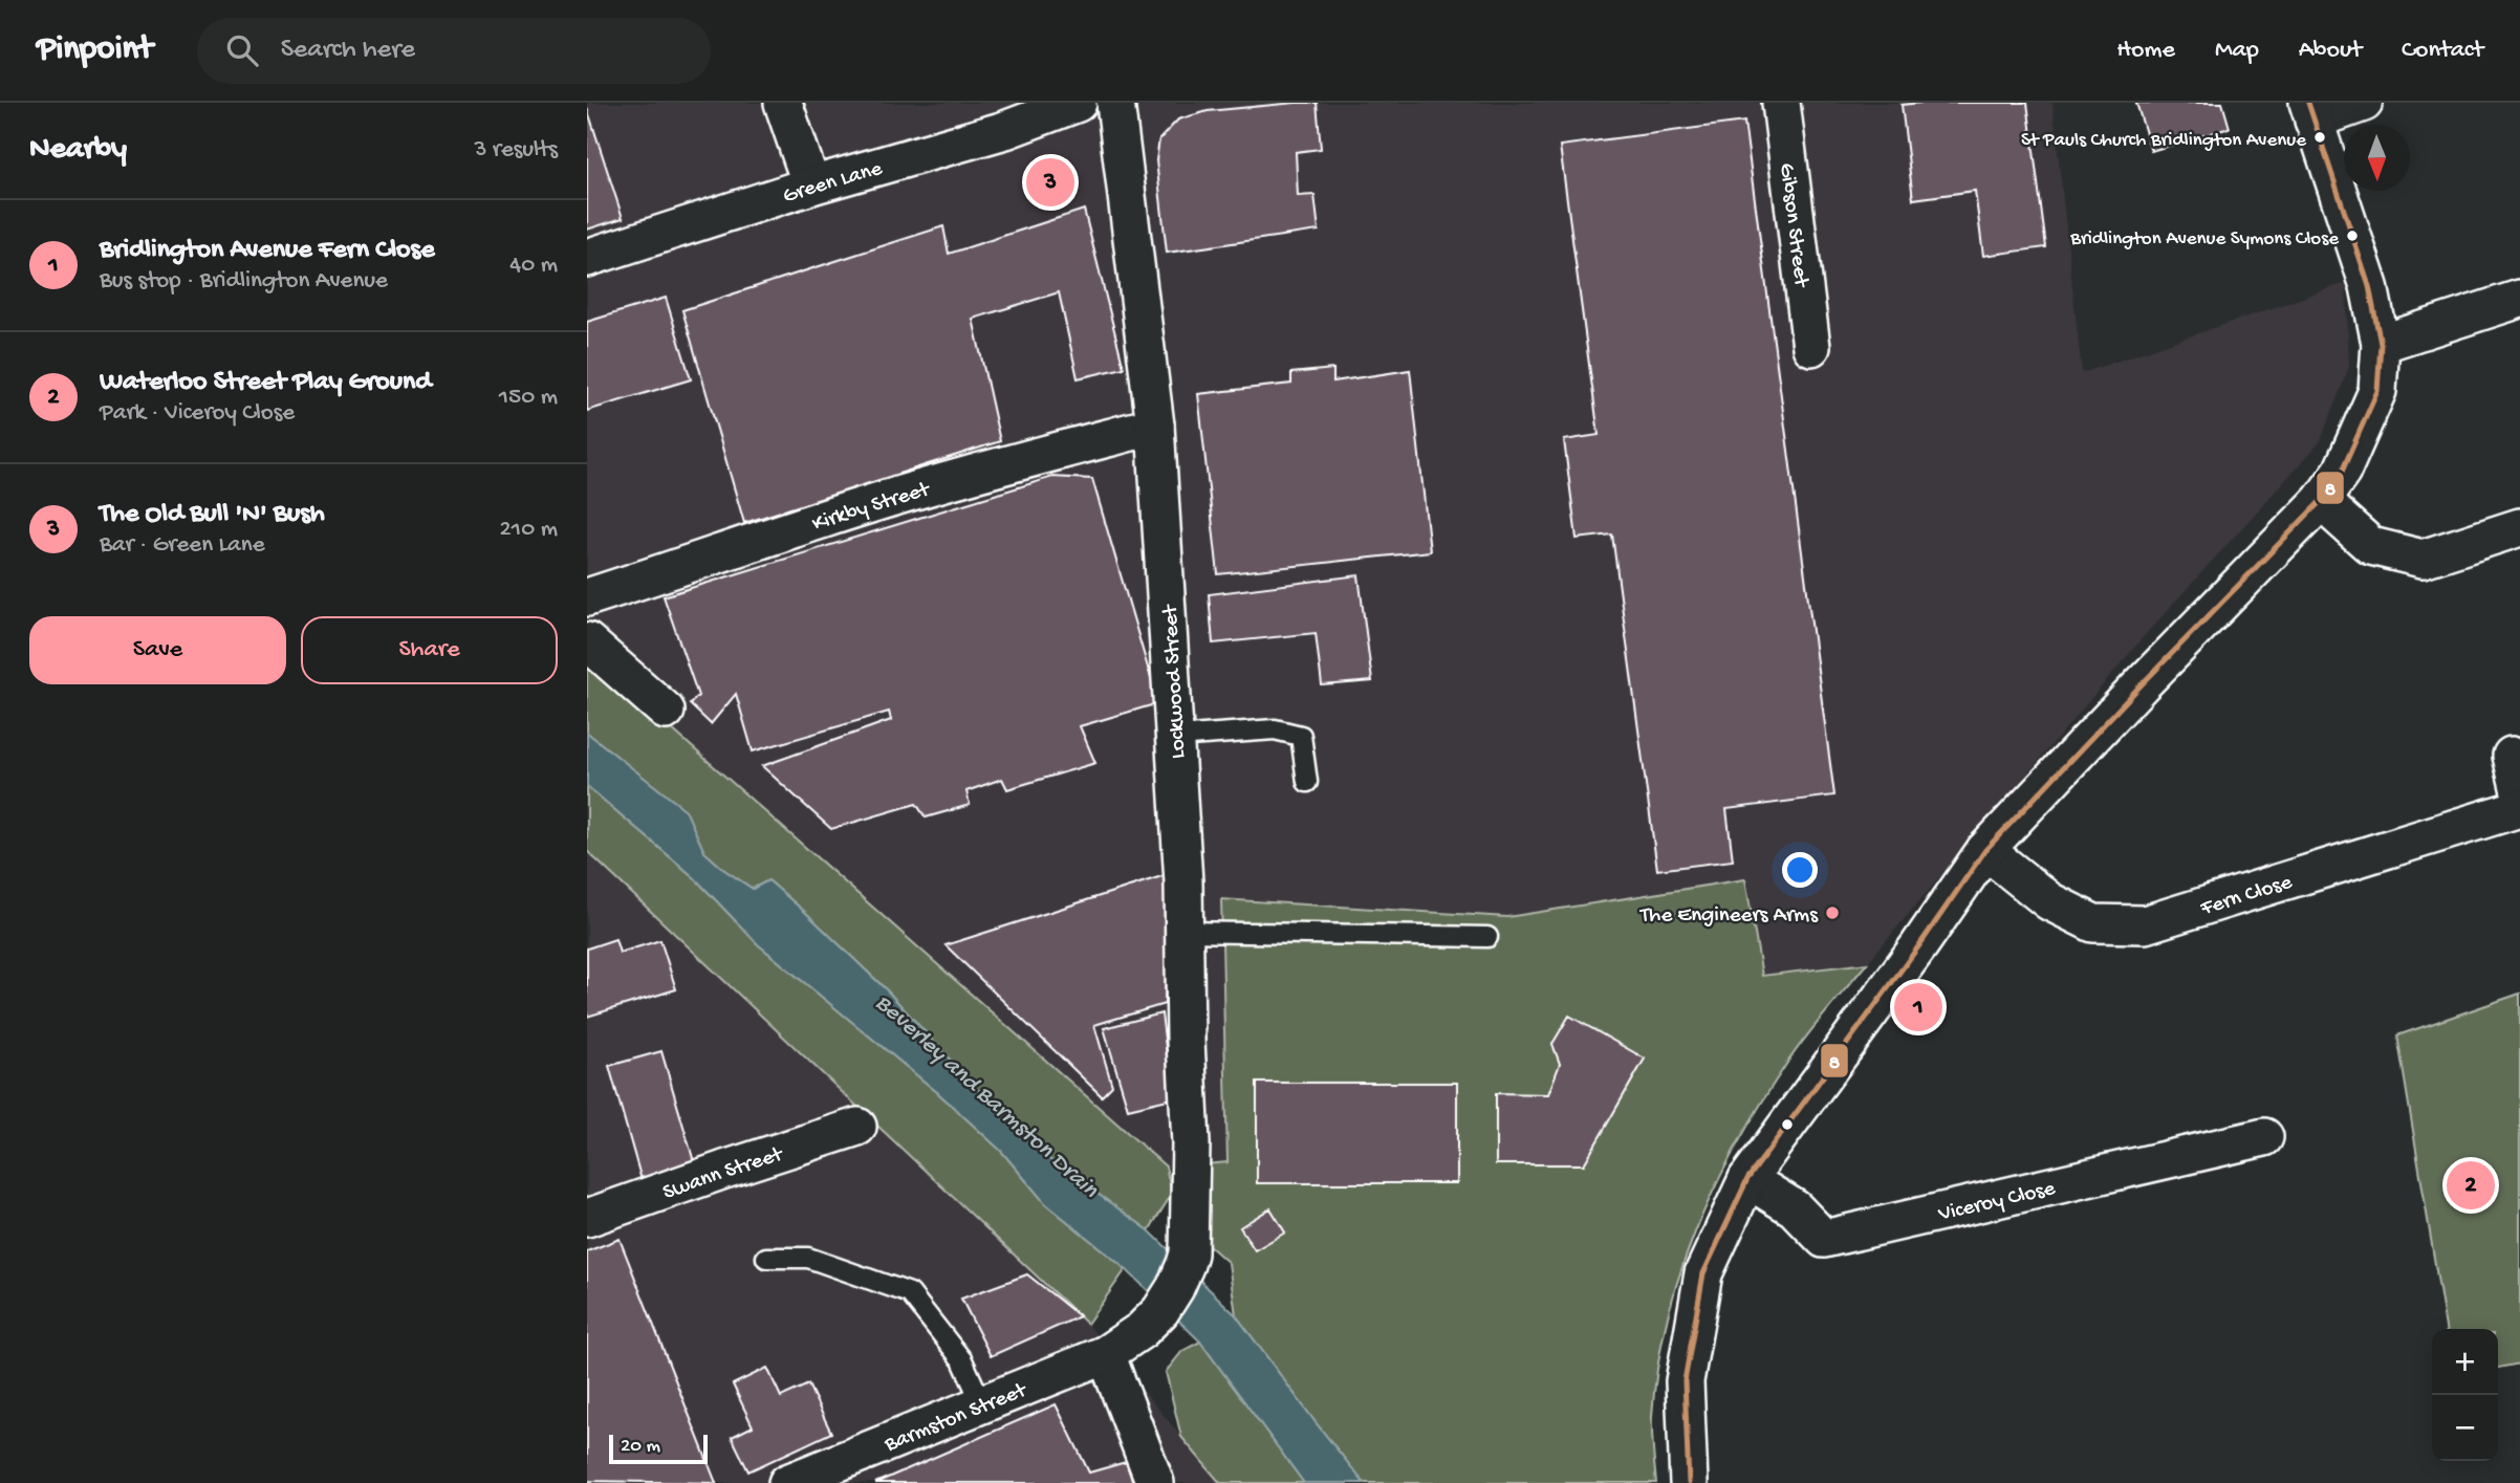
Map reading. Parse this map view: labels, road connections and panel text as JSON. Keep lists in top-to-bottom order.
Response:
{
  "streets": {
    "street": [
      "Green Lane",
      "Gibson Street",
      "Kirkby Street",
      "Lockwood Street",
      "Fern Close",
      "Swann Street",
      "Viceroy Close",
      "Barmston Street"
    ]
  },
  "crossings": [
    ["Kirkby Street", "Lockwood Street"],
    ["Lockwood Street", "Barmston Street"]
  ],
  "water": ["Beverley and Barmston Drain"],
  "places": ["St Pauls Church Bridlington Avenue", "Bridlington Avenue Symons Close", "The Engineers Arms"],
  "lines": ["transit line 8"],
  "scale_bar": "20 m",
  "north": "bottom",
  "page": {
    "header": "Pinpoint",
    "search": "Search here",
    "nav": [
      "Home",
      "Map",
      "About",
      "Contact"
    ],
    "heading": ["Nearby", "3 results"],
    "pins": ["3", "1", "2"],
    "list": [
      {
        "mark": "1",
        "name": "Bridlington Avenue Fern Close",
        "note": "Bus stop · Bridlington Avenue",
        "value": "40 m"
      },
      {
        "mark": "2",
        "name": "Waterloo Street Play Ground",
        "note": "Park · Viceroy Close",
        "value": "150 m"
      },
      {
        "mark": "3",
        "name": "The Old Bull 'N' Bush",
        "note": "Bar · Green Lane",
        "value": "210 m"
      }
    ],
    "buttons": ["Save", "Share"],
    "map_buttons": ["+", "−"],
    "scale": "20 m"
  }
}
